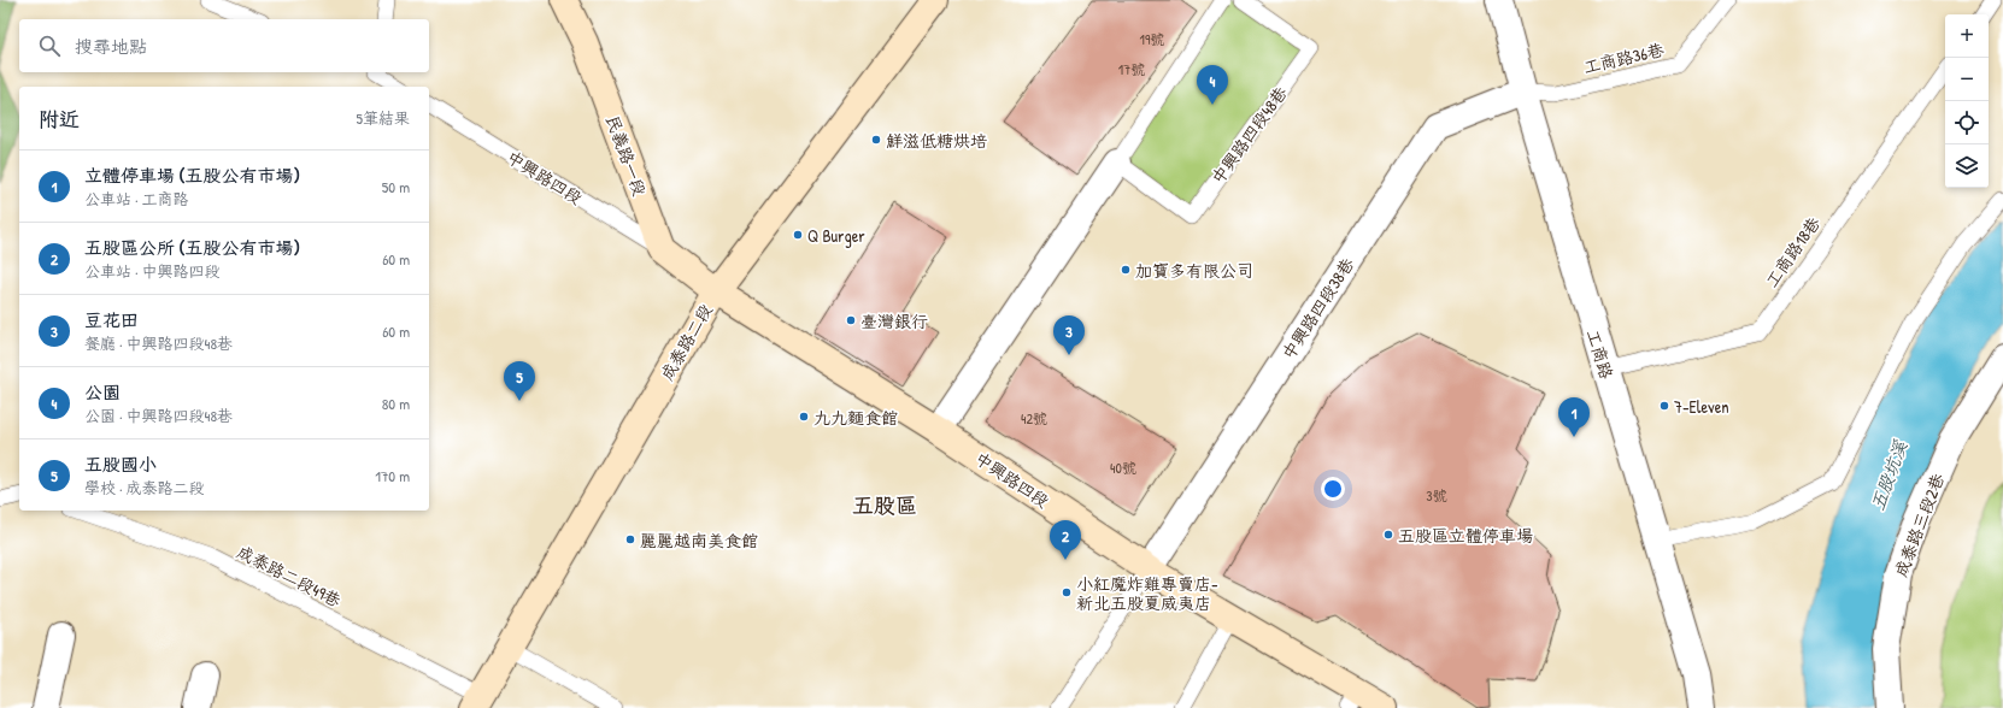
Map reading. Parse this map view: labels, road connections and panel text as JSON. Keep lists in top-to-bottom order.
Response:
{
  "streets": {
    "main road": ["民義路一段", "中興路四段", "成泰路二段"],
    "street": ["中興路四段38巷", "工商路", "成泰路三段2巷"],
    "lane": [
      "工商路36巷",
      "中興路四段48巷",
      "工商路18巷",
      "成泰路二段49巷"
    ]
  },
  "crossings": [
    ["工商路36巷", "中興路四段38巷"],
    ["工商路36巷", "工商路"],
    ["民義路一段", "中興路四段"],
    ["中興路四段", "中興路四段38巷"],
    ["中興路四段", "成泰路二段"],
    ["工商路18巷", "工商路"],
    ["中興路四段38巷", "工商路"],
    ["成泰路二段", "成泰路二段49巷"]
  ],
  "districts": ["五股區"],
  "water": ["五股坑溪"],
  "places": [
    "鮮滋低糖烘培",
    "Q Burger",
    "加寶多有限公司",
    "臺灣銀行",
    "7-Eleven",
    "九九麵食館",
    "五股區立體停車場",
    "麗麗越南美食館",
    "小紅魔炸雞專賣店- 新北五股夏威夷店"
  ],
  "house_numbers": [
    "19號",
    "17號",
    "42號",
    "40號",
    "3號"
  ],
  "page": {
    "map_buttons": ["+", "−"],
    "search": "搜尋地點",
    "pins": [
      "4",
      "3",
      "5",
      "1",
      "2"
    ],
    "heading": ["附近", "5筆結果"],
    "list": [
      {
        "mark": "1",
        "name": "立體停車場 (五股公有市場)",
        "note": "公車站 · 工商路",
        "value": "50 m"
      },
      {
        "mark": "2",
        "name": "五股區公所 (五股公有市場)",
        "note": "公車站 · 中興路四段",
        "value": "60 m"
      },
      {
        "mark": "3",
        "name": "豆花田",
        "note": "餐廳 · 中興路四段48巷",
        "value": "60 m"
      },
      {
        "mark": "4",
        "name": "公園",
        "note": "公園 · 中興路四段48巷",
        "value": "80 m"
      },
      {
        "mark": "5",
        "name": "五股國小",
        "note": "學校 · 成泰路二段",
        "value": "170 m"
      }
    ]
  }
}
